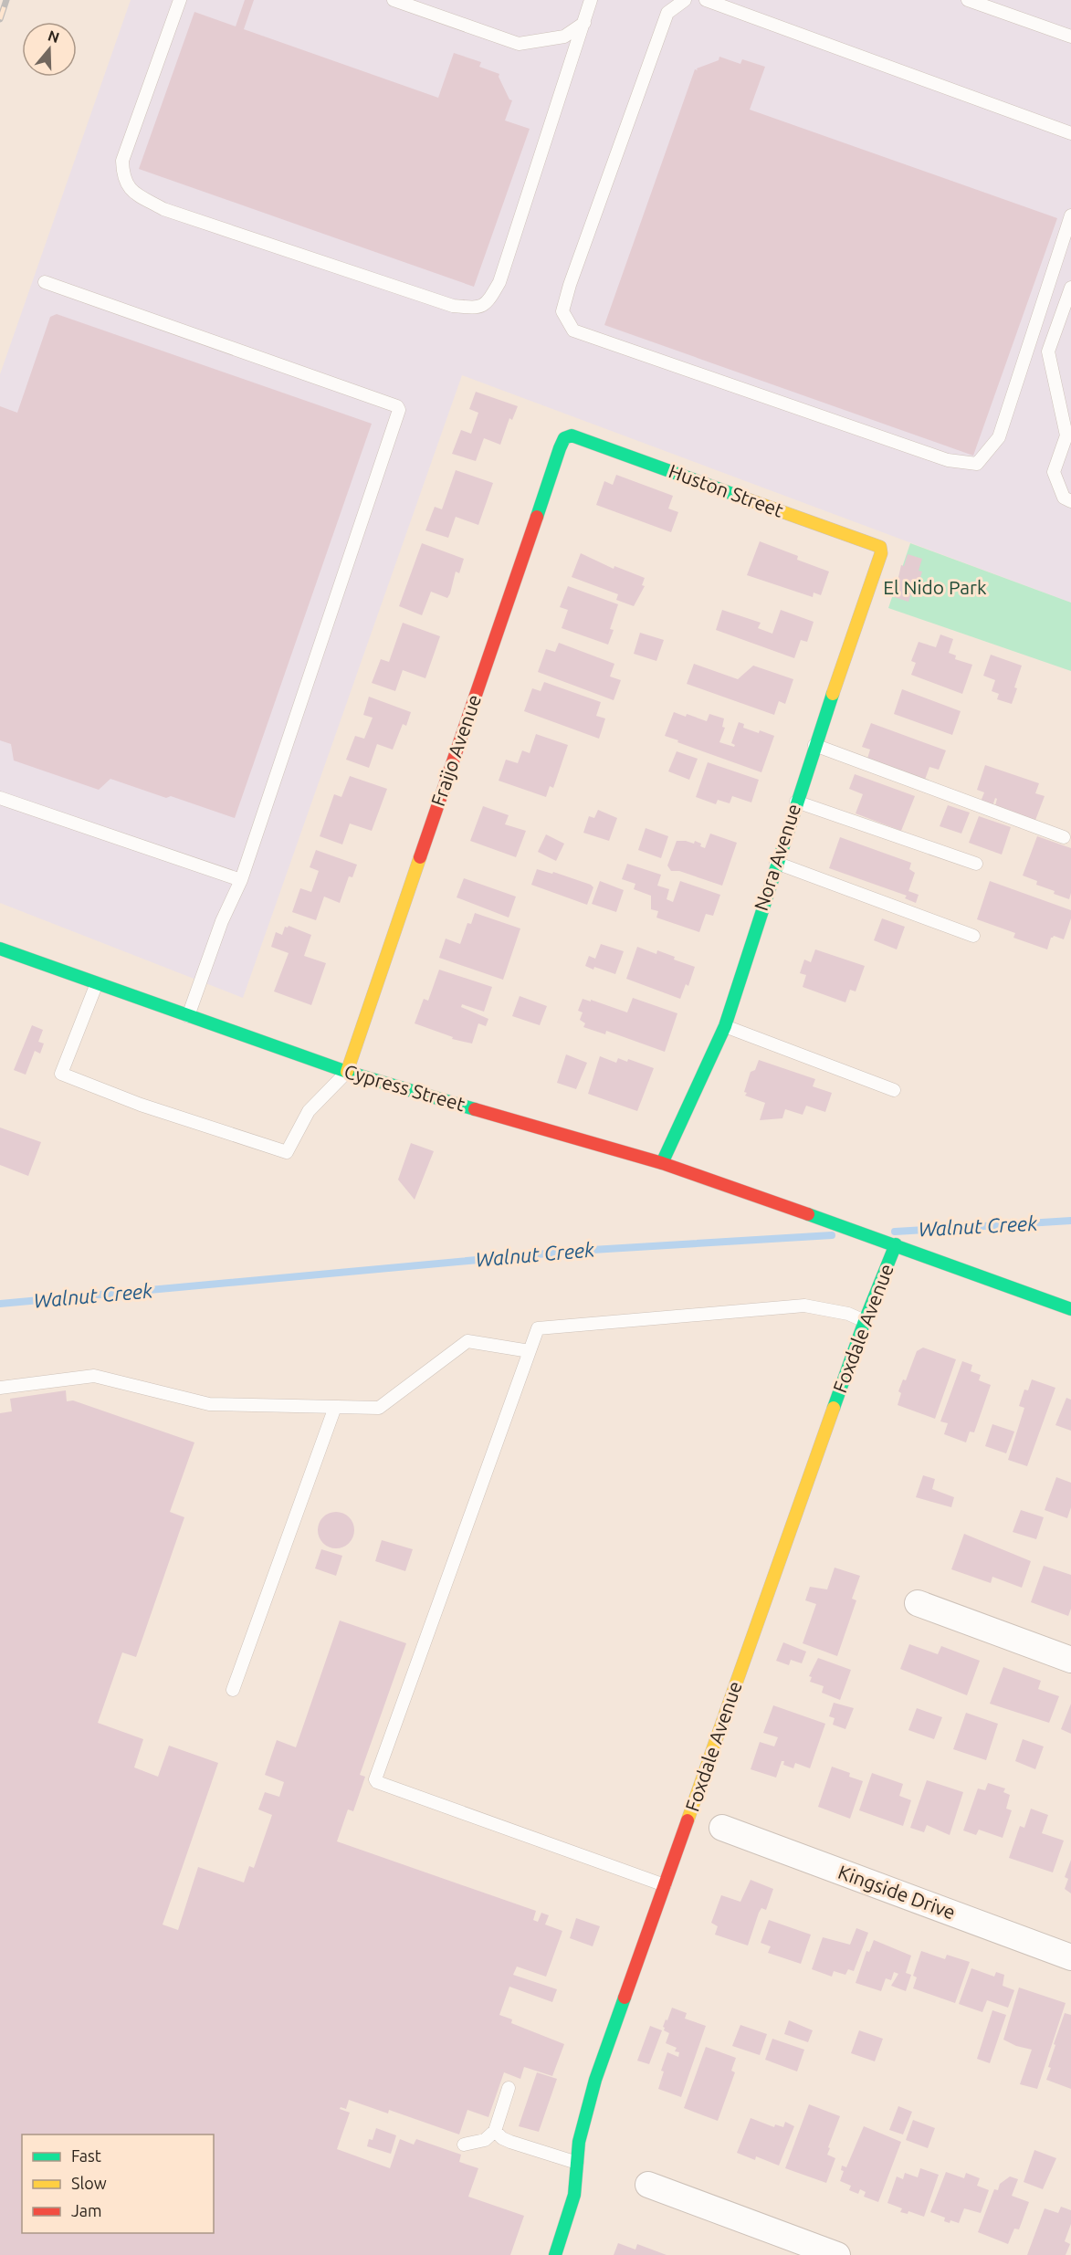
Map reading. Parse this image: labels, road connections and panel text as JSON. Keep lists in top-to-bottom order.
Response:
{
  "streets": {
    "street": [
      "Huston Street",
      "Fraijo Avenue",
      "Nora Avenue",
      "Cypress Street",
      "Foxdale Avenue",
      "Kingside Drive"
    ]
  },
  "crossings": [
    ["Huston Street", "Fraijo Avenue"],
    ["Huston Street", "Nora Avenue"],
    ["Fraijo Avenue", "Cypress Street"],
    ["Nora Avenue", "Cypress Street"],
    ["Cypress Street", "Foxdale Avenue"]
  ],
  "water": ["Walnut Creek"],
  "parks": ["El Nido Park"],
  "legend": ["Fast", "Slow", "Jam"],
  "north": "top"
}
